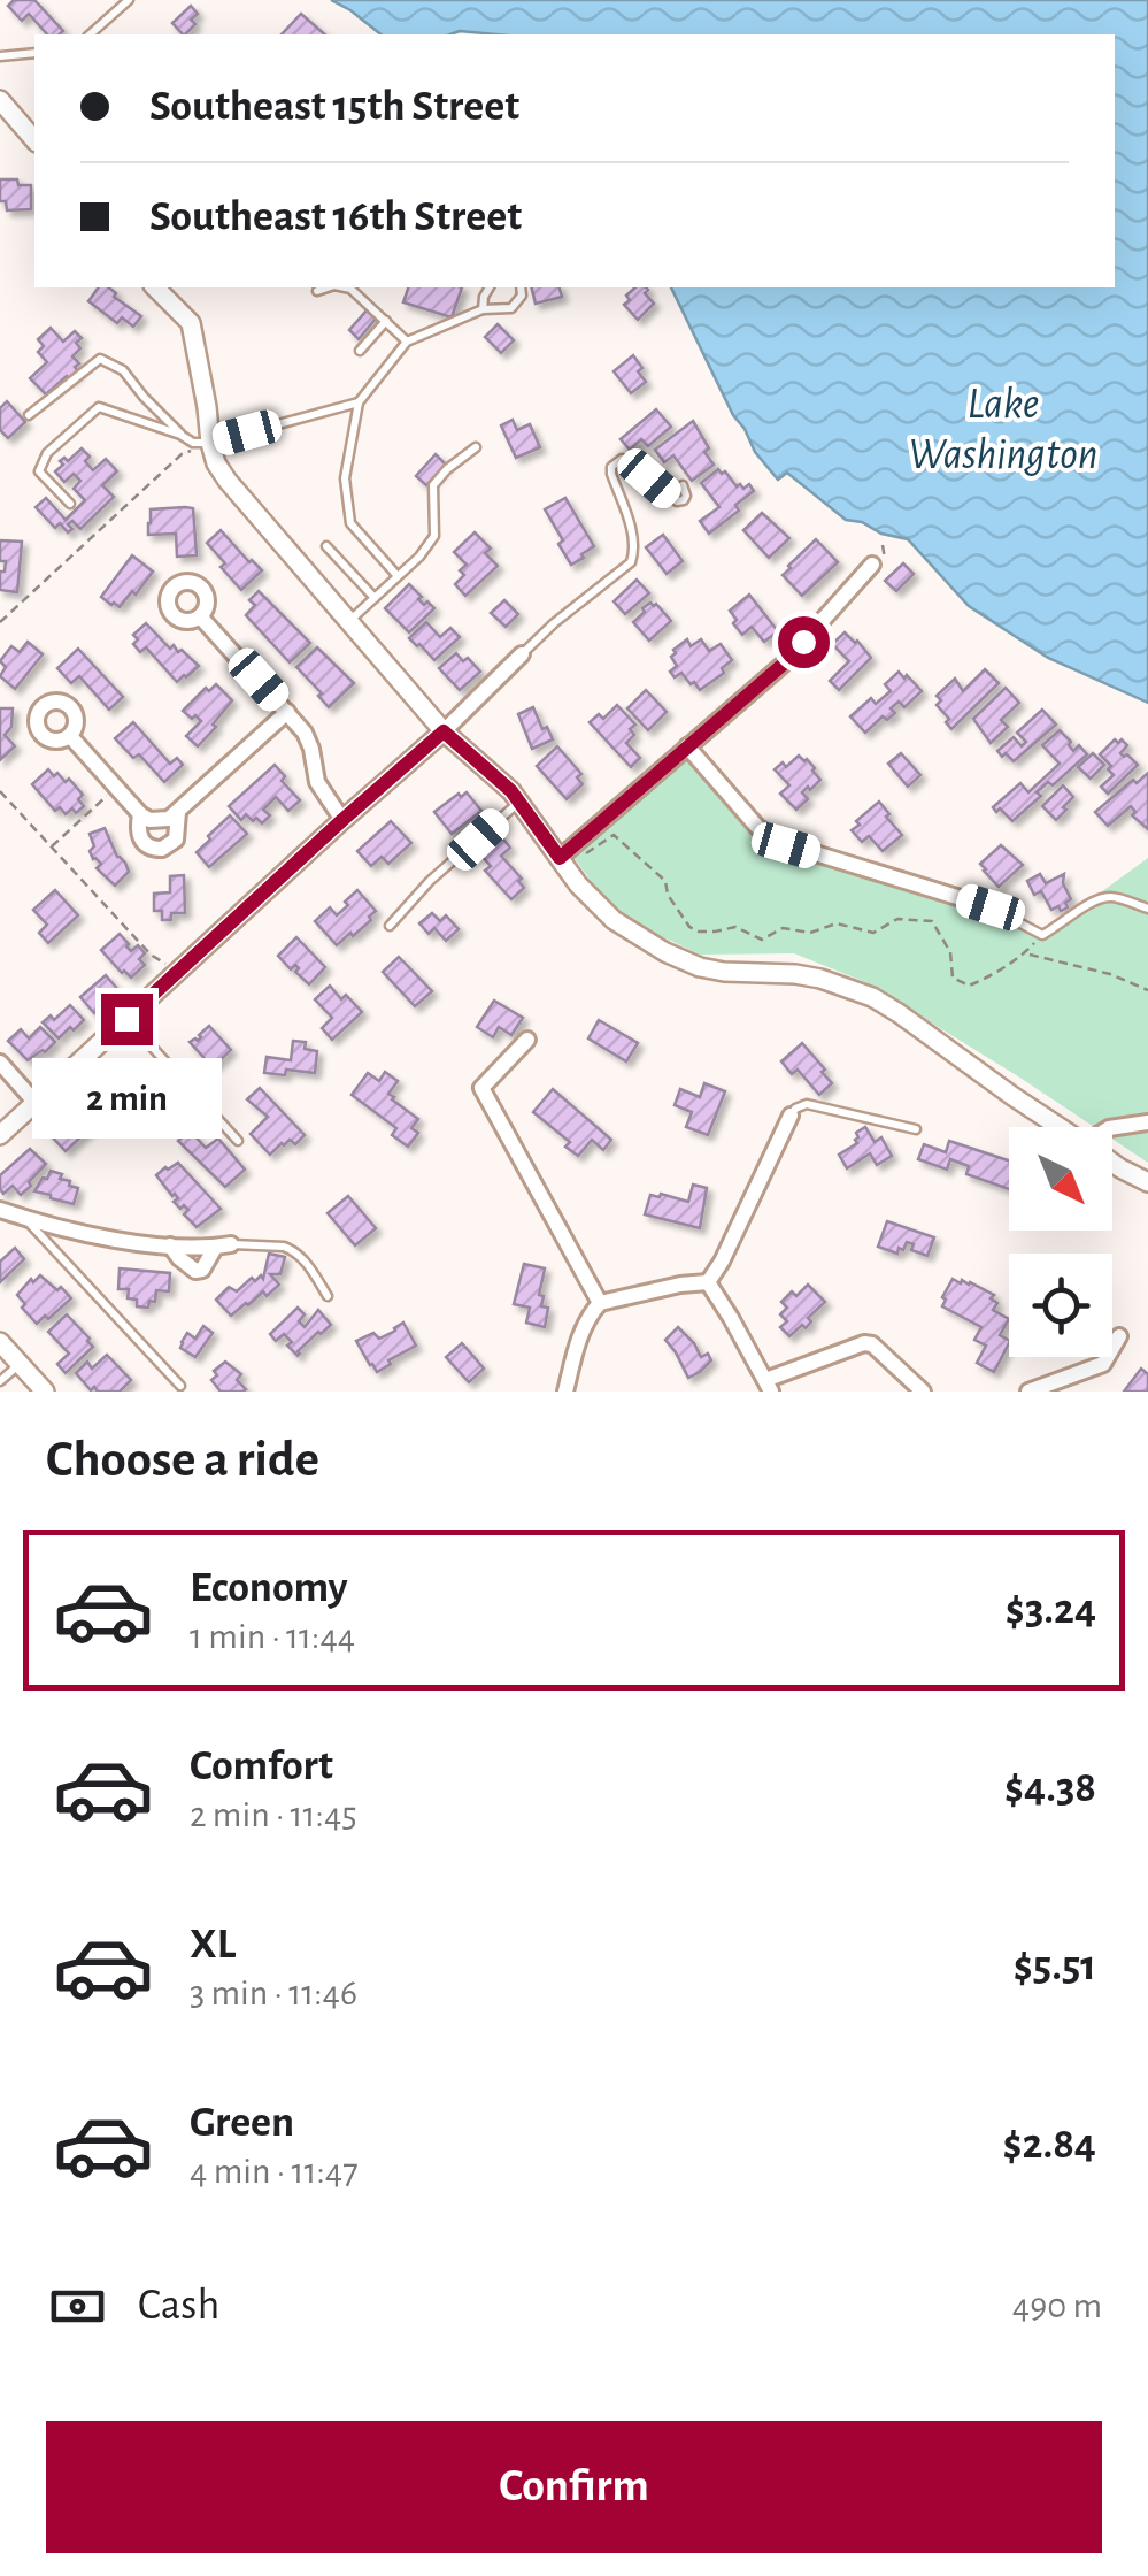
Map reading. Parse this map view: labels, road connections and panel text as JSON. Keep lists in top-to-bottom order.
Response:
{
  "water": ["Lake Washington"],
  "north": "bottom right",
  "page": {
    "banner": ["Southeast 15th Street", "Southeast 16th Street"],
    "bubble": "2 min",
    "heading": "Choose a ride",
    "list": [
      {
        "name": "Economy",
        "note": "1 min · 11:44",
        "value": "$3.24"
      },
      {
        "name": "Comfort",
        "note": "2 min · 11:45",
        "value": "$4.38"
      },
      {
        "name": "XL",
        "note": "3 min · 11:46",
        "value": "$5.51"
      },
      {
        "name": "Green",
        "note": "4 min · 11:47",
        "value": "$2.84"
      }
    ],
    "pay": ["Cash", "490 m"],
    "buttons": "Confirm"
  }
}
